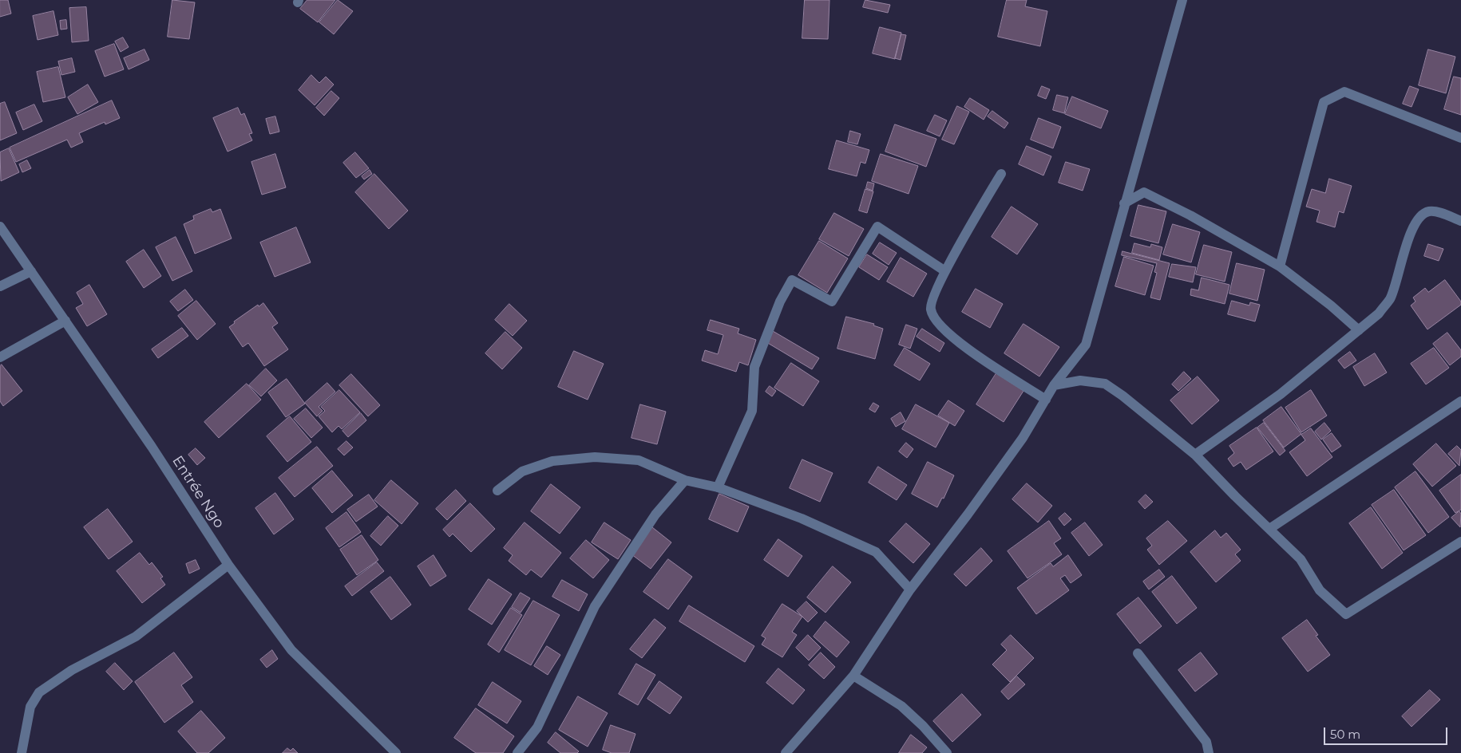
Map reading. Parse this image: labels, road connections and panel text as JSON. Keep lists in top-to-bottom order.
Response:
{
  "streets": {
    "street": ["Entrée Ngo"]
  },
  "scale_bar": "50 m"
}
